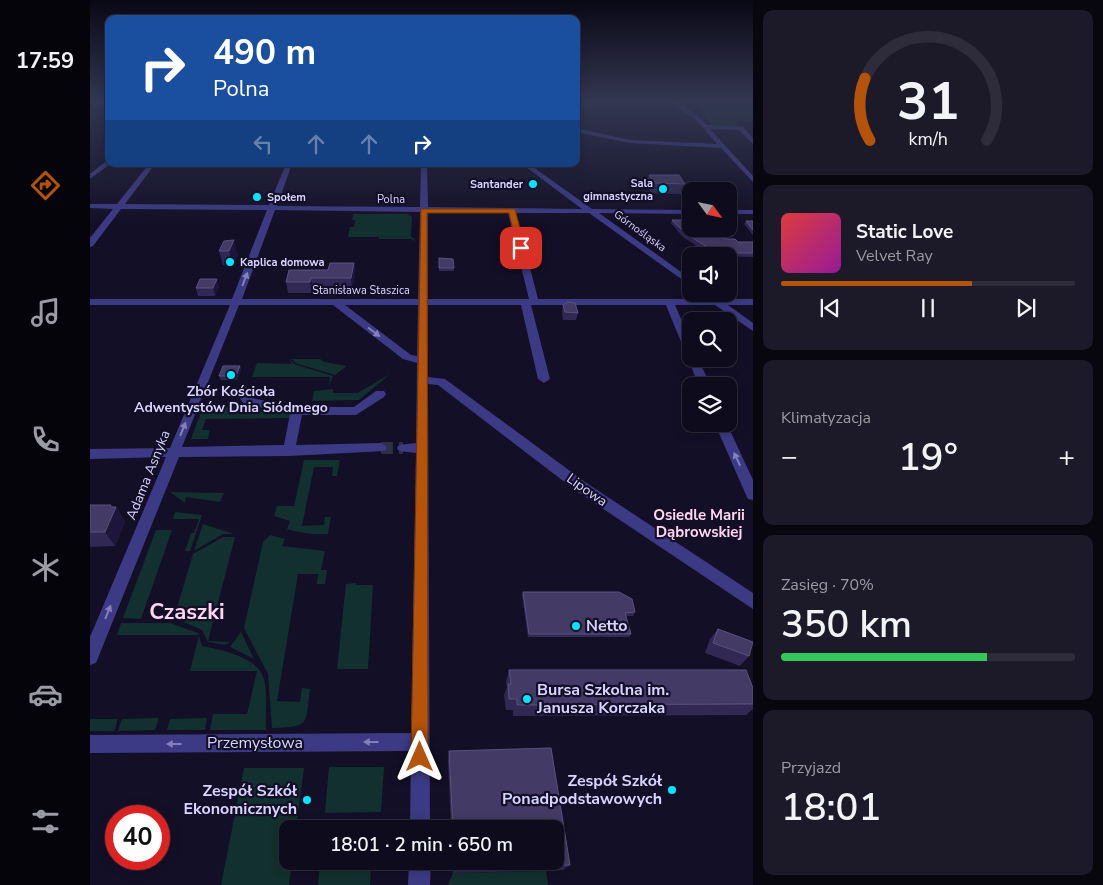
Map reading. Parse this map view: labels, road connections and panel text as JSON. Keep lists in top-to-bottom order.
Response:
{
  "streets": {
    "street": [
      "Polna",
      "Górnośląska",
      "Stanisława Staszica",
      "Adama Asnyka",
      "Lipowa",
      "Przemysłowa"
    ]
  },
  "crossings": [
    ["Polna", "Górnośląska"],
    ["Polna", "Adama Asnyka"],
    ["Stanisława Staszica", "Adama Asnyka"]
  ],
  "one_way": ["Adama Asnyka", "Przemysłowa"],
  "districts": ["Osiedle Marii Dąbrowskiej", "Czaszki"],
  "places": [
    "Santander",
    "Sala gimnastyczna",
    "Społem",
    "Kaplica domowa",
    "Zbór Kościoła Adwentystów Dnia Siódmego",
    "Netto",
    "Bursa Szkolna im. Janusza Korczaka",
    "Zespół Szkół Ponadpodstawowych",
    "Zespół Szkół Ekonomicznych"
  ],
  "north": "bottom right",
  "page": {
    "tabs": "17:59",
    "turn": ["490 m", "Polna"],
    "song": ["Static Love", "Velvet Ray"],
    "tile": [
      "Klimatyzacja",
      ["Zasięg · 70%", "350 km"],
      ["Przyjazd", "18:01"]
    ],
    "heat": ["−", "19°", "+"],
    "limit": "40",
    "trip": "18:01 · 2 min · 650 m",
    "gauge": ["31", "km/h"]
  }
}
